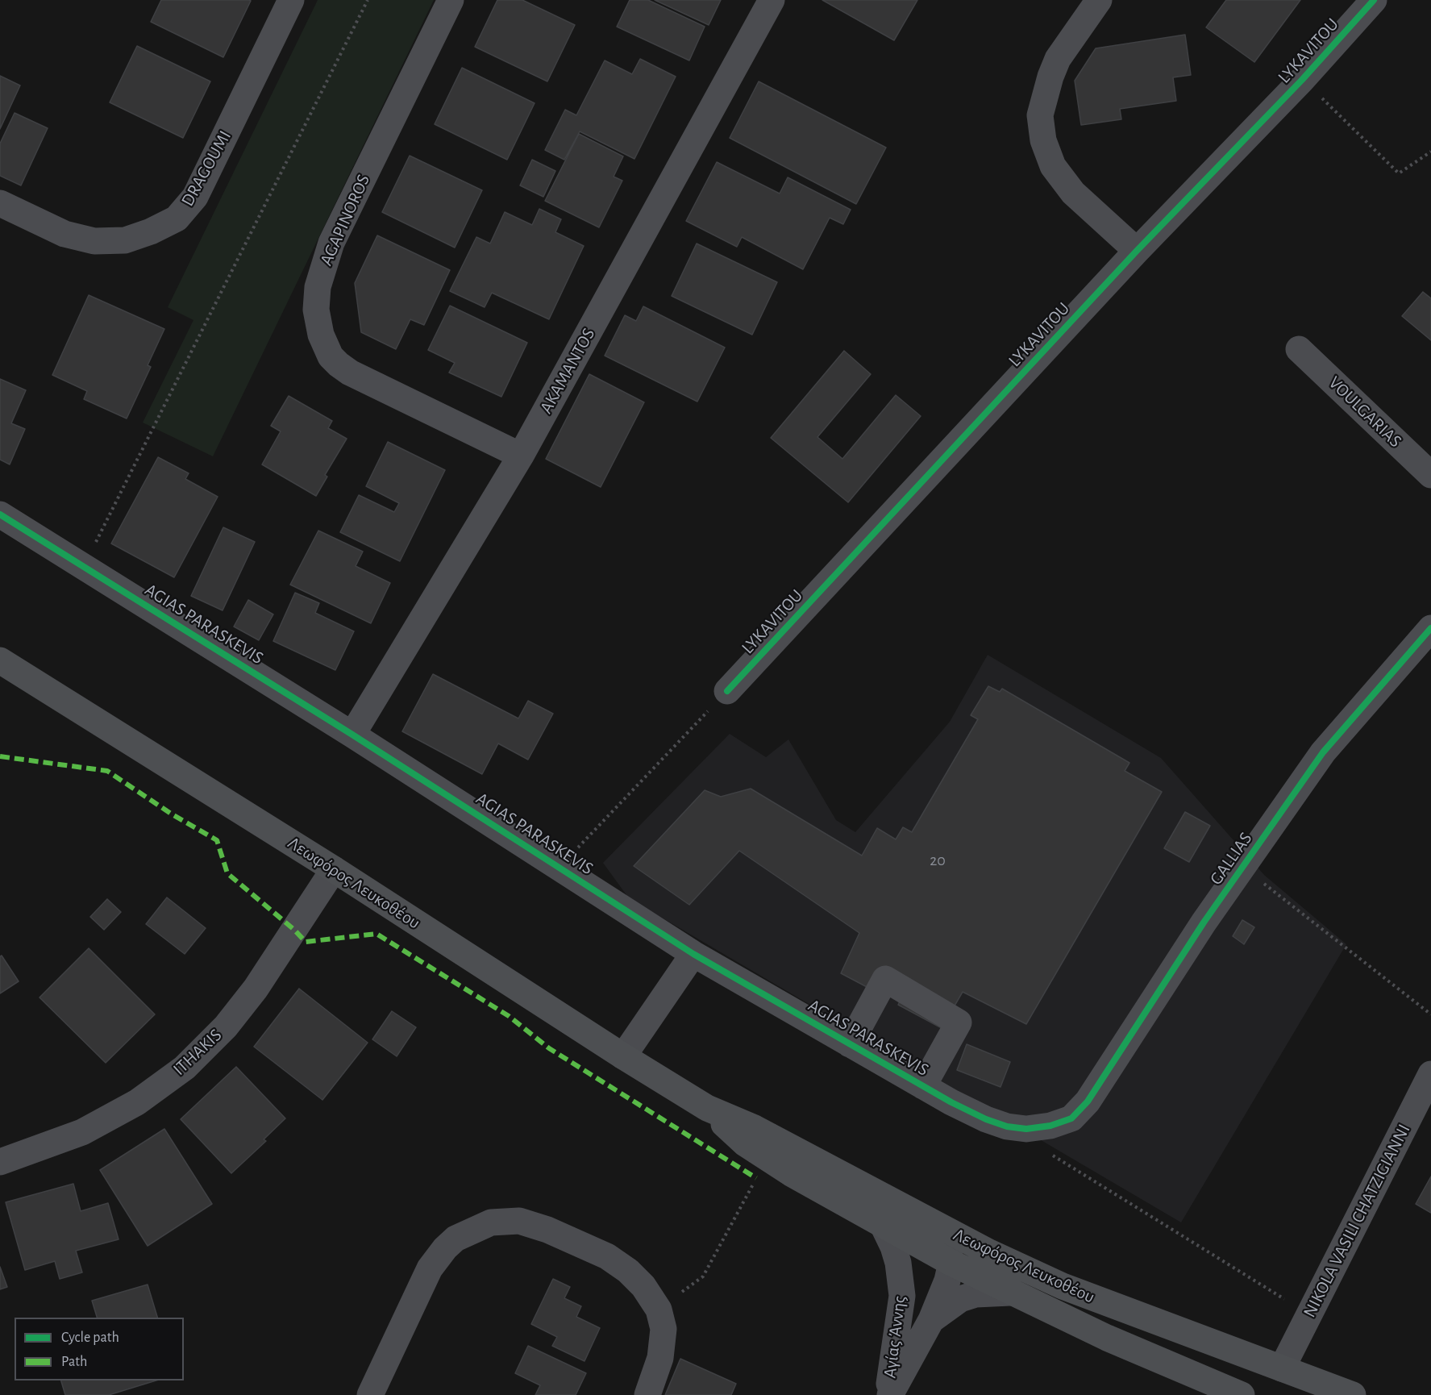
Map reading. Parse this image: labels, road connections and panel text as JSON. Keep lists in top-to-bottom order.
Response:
{
  "streets": {
    "main road": ["Λεωφόρος Λευκοθέου"],
    "street": [
      "LYKAVITOU",
      "DRAGOUMI",
      "AGAPINOROS",
      "AKAMANTOS",
      "VOULGARIAS",
      "AGIAS PARASKEVIS",
      "GALLIAS",
      "ITHAKIS",
      "NIKOLA VASILI CHATZIGIANNI",
      "Αγίας Άννης"
    ]
  },
  "crossings": [
    ["AGAPINOROS", "AKAMANTOS"],
    ["AKAMANTOS", "AGIAS PARASKEVIS"],
    ["AGIAS PARASKEVIS", "GALLIAS"],
    ["Λεωφόρος Λευκοθέου", "ITHAKIS"],
    ["Λεωφόρος Λευκοθέου", "NIKOLA VASILI CHATZIGIANNI"],
    ["Λεωφόρος Λευκοθέου", "Αγίας Άννης"]
  ],
  "house_numbers": ["20"],
  "legend": ["Cycle path", "Path"]
}
